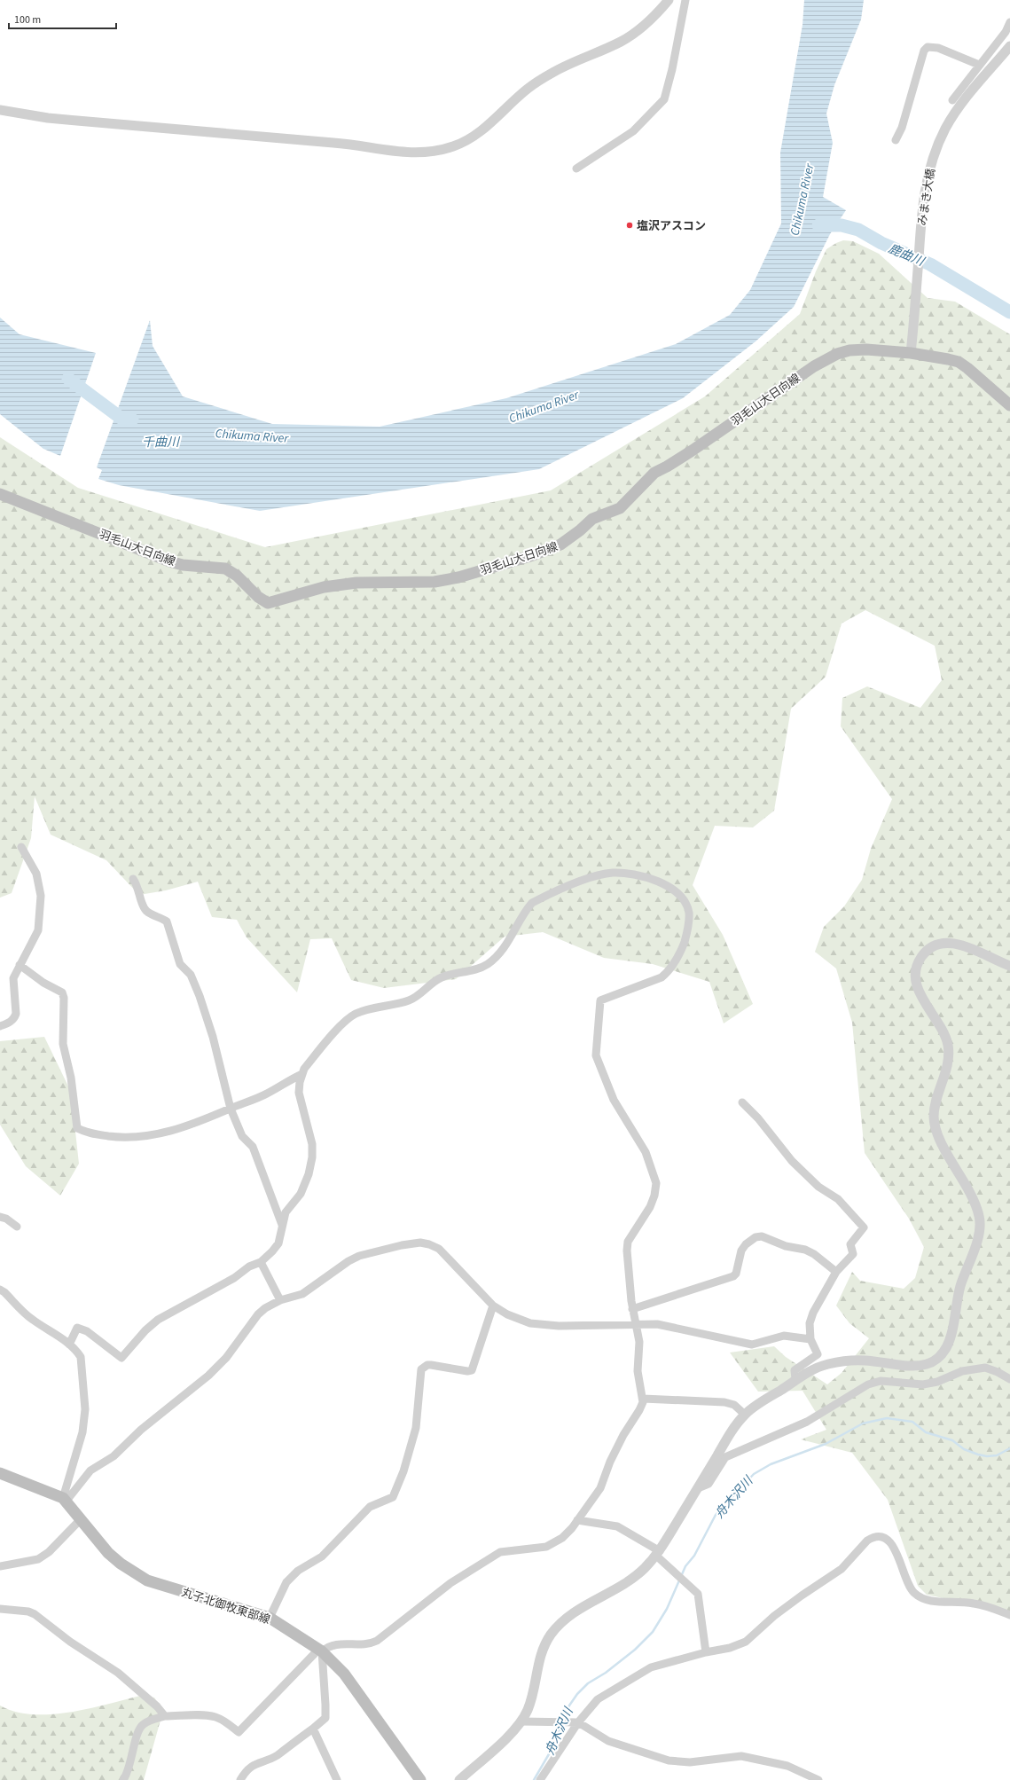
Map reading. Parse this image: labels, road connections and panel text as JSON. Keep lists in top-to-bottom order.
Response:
{
  "streets": {
    "main road": ["羽毛山大日向線", "丸子北御牧東部線"],
    "street": ["みまき大橋"]
  },
  "crossings": [
    ["みまき大橋", "羽毛山大日向線"]
  ],
  "water": [
    "Chikuma River",
    "鹿曲川",
    "千曲川",
    "舟木沢川"
  ],
  "places": ["塩沢アスコン"],
  "scale_bar": "100 m"
}
